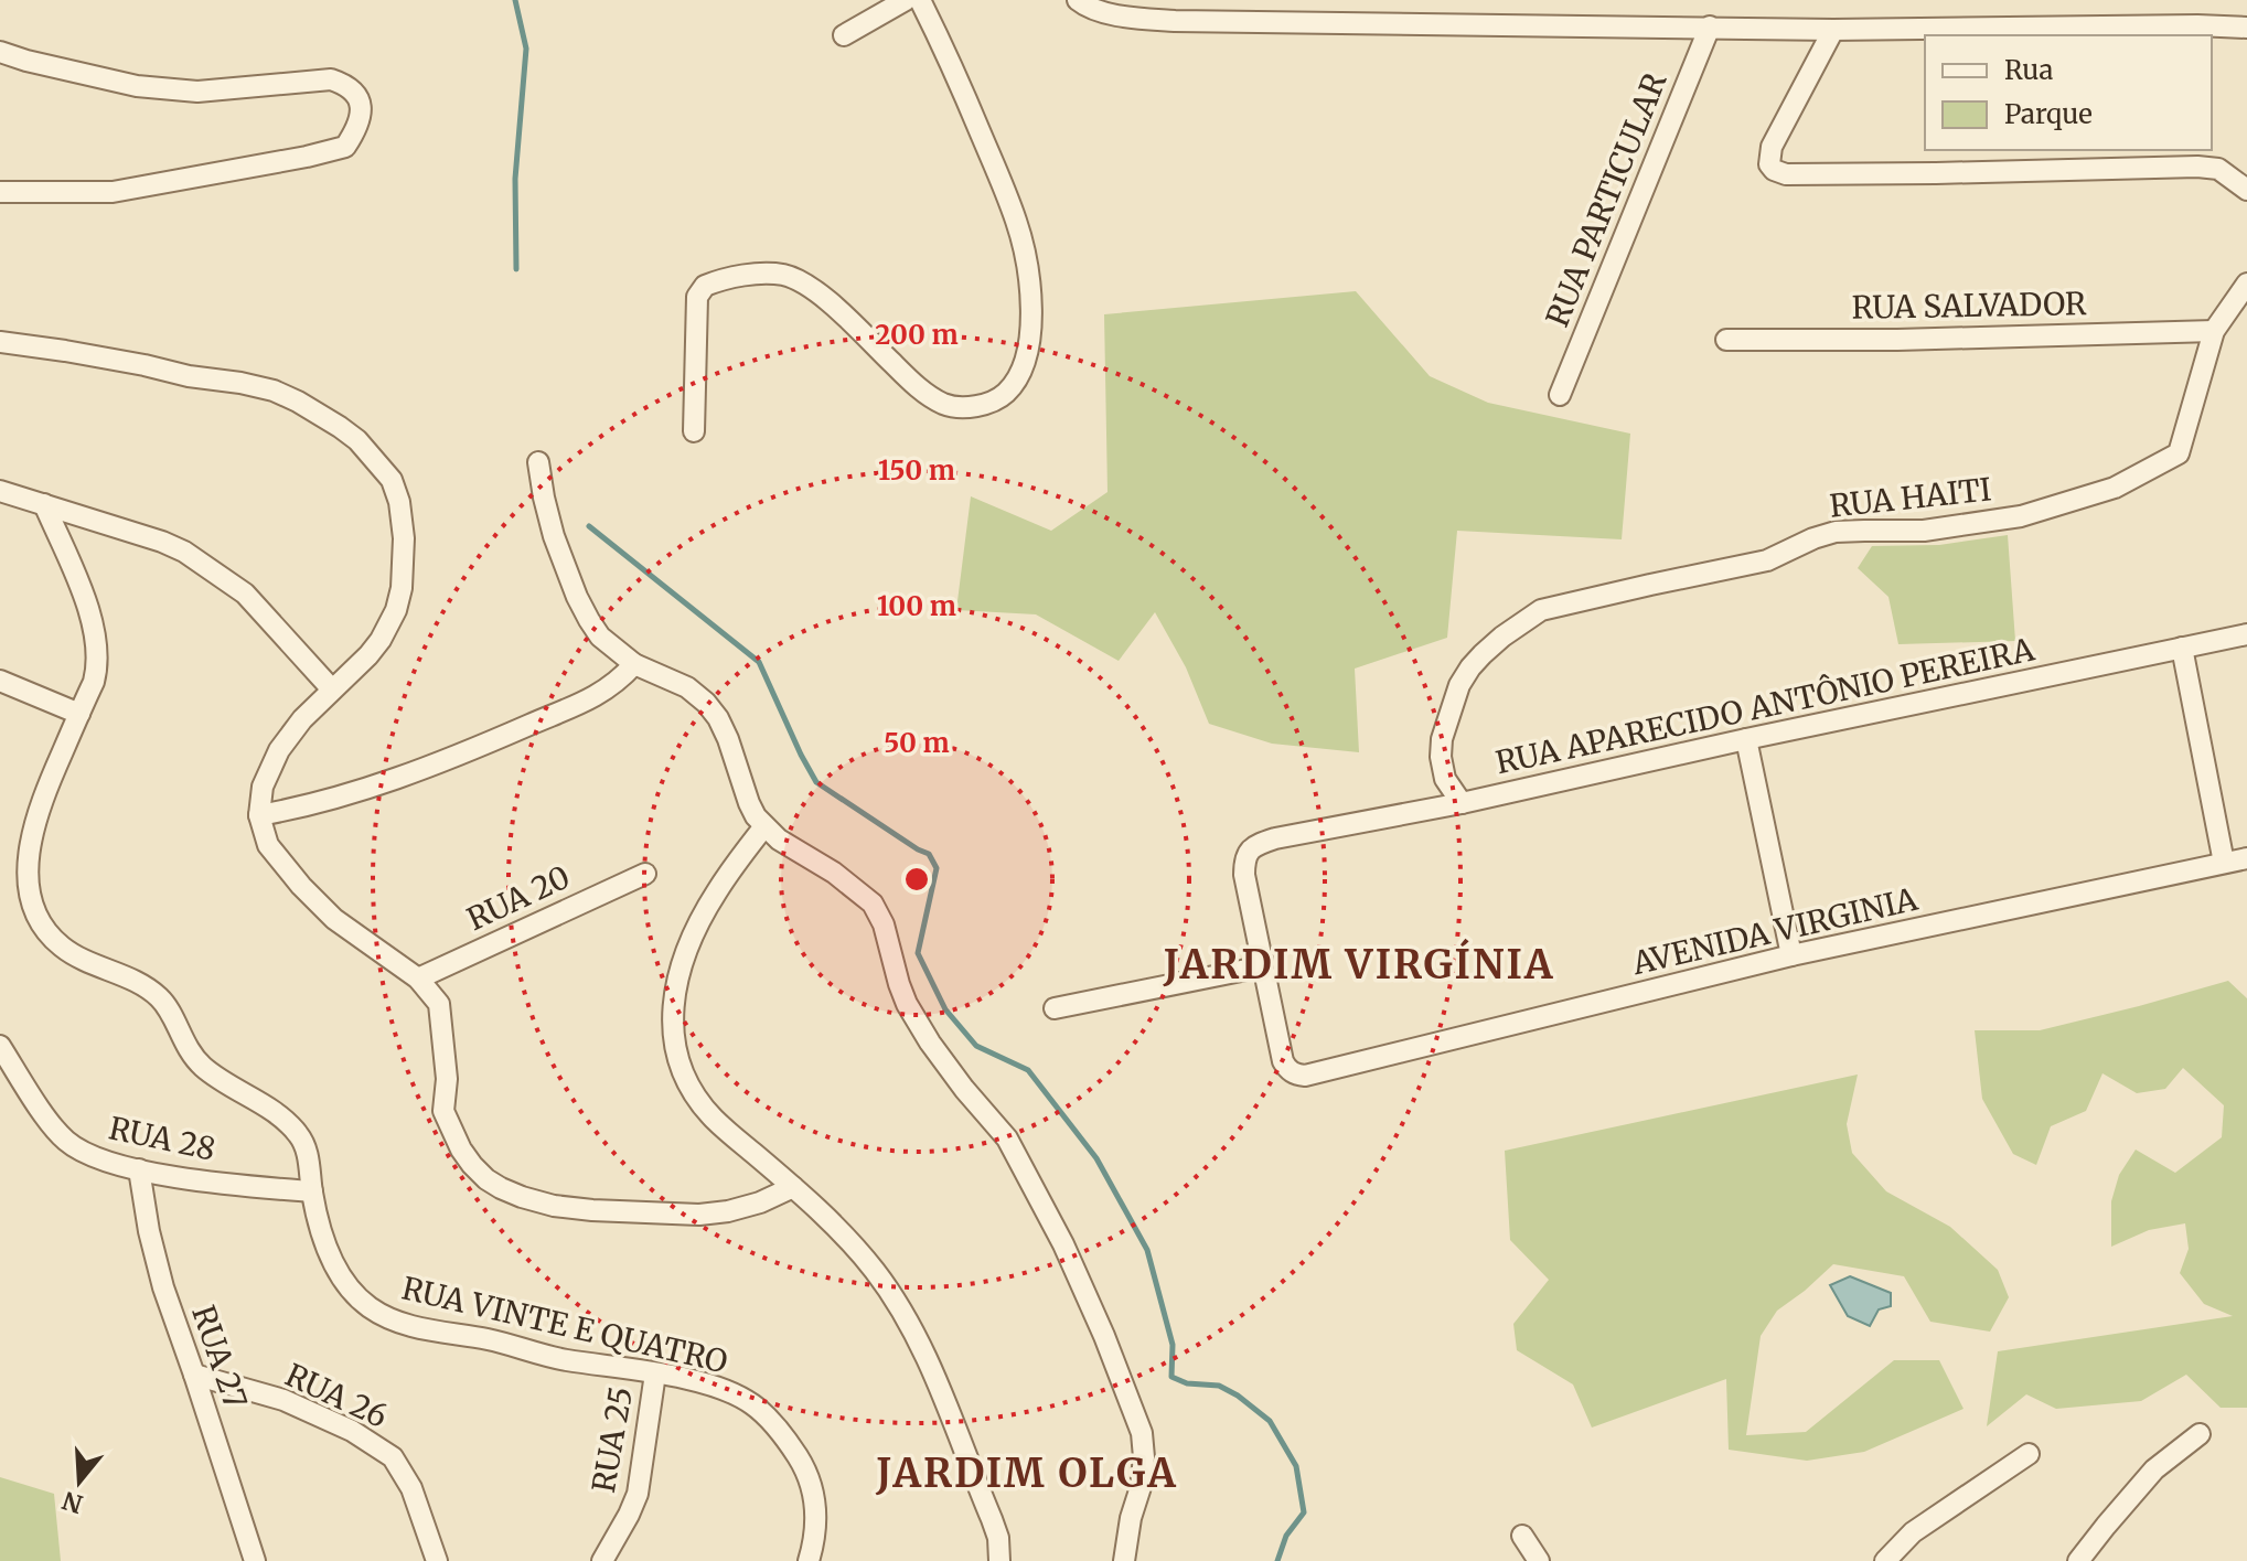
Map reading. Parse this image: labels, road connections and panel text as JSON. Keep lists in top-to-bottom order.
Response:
{
  "streets": {
    "street": [
      "RUA PARTICULAR",
      "RUA SALVADOR",
      "RUA HAITI",
      "RUA APARECIDO ANTÔNIO PEREIRA",
      "RUA 20",
      "AVENIDA VIRGINIA",
      "RUA 28",
      "RUA VINTE E QUATRO",
      "RUA 27",
      "RUA 26",
      "RUA 25"
    ]
  },
  "crossings": [
    ["RUA SALVADOR", "RUA HAITI"],
    ["RUA HAITI", "RUA APARECIDO ANTÔNIO PEREIRA"],
    ["RUA APARECIDO ANTÔNIO PEREIRA", "AVENIDA VIRGINIA"],
    ["RUA 28", "RUA VINTE E QUATRO"],
    ["RUA 28", "RUA 27"],
    ["RUA VINTE E QUATRO", "RUA 25"],
    ["RUA 27", "RUA 26"]
  ],
  "districts": ["JARDIM VIRGÍNIA", "JARDIM OLGA"],
  "legend": ["Rua", "Parque"],
  "north": "bottom",
  "rings": [
    "200 m",
    "150 m",
    "100 m",
    "50 m"
  ]
}
